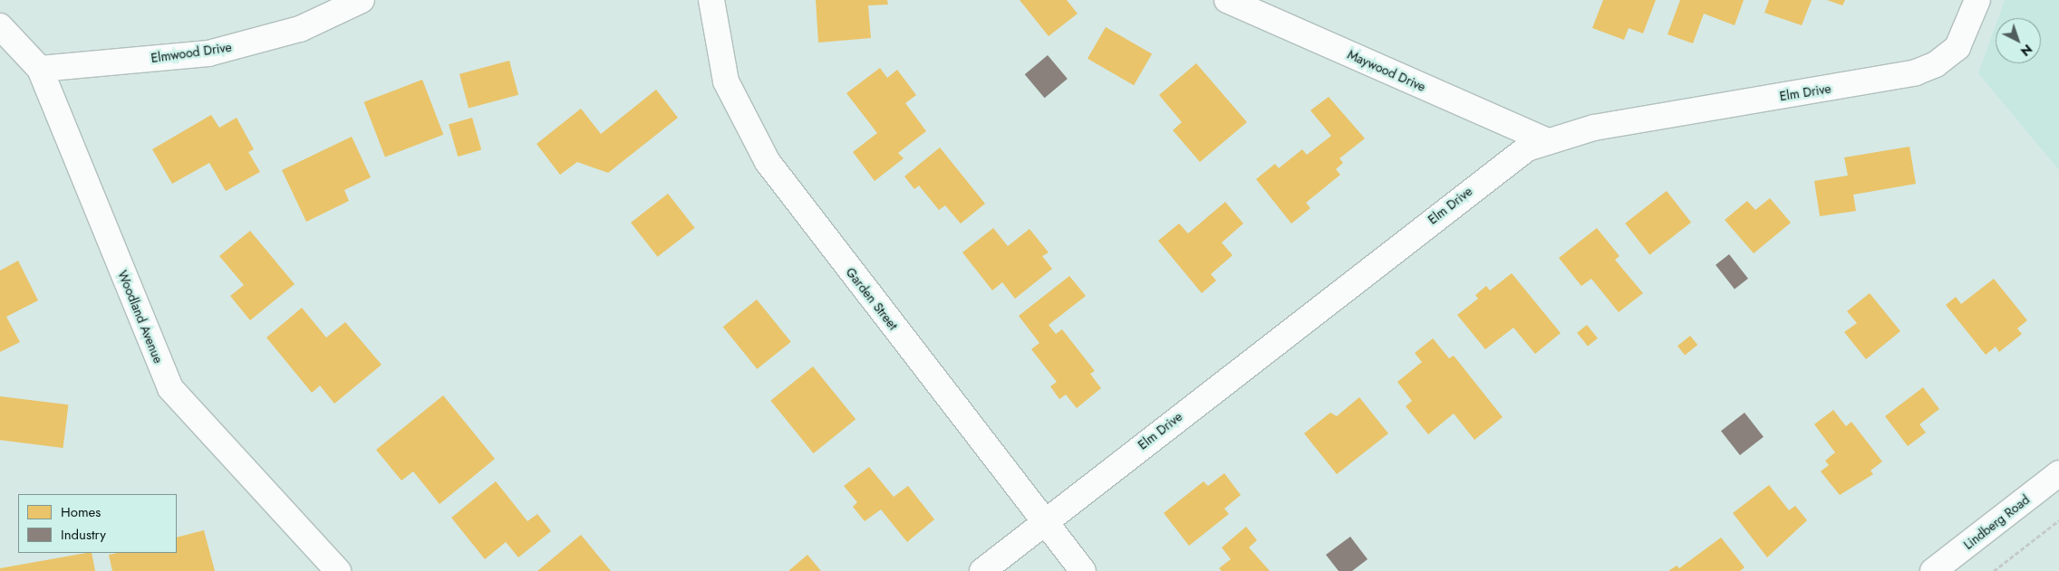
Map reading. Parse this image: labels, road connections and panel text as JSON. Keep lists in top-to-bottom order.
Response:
{
  "streets": {
    "street": [
      "Elmwood Drive",
      "Maywood Drive",
      "Elm Drive",
      "Garden Street",
      "Woodland Avenue",
      "Lindberg Road"
    ]
  },
  "crossings": [
    ["Elmwood Drive", "Woodland Avenue"],
    ["Maywood Drive", "Elm Drive"],
    ["Elm Drive", "Garden Street"]
  ],
  "legend": ["Homes", "Industry"],
  "north": "bottom right"
}
